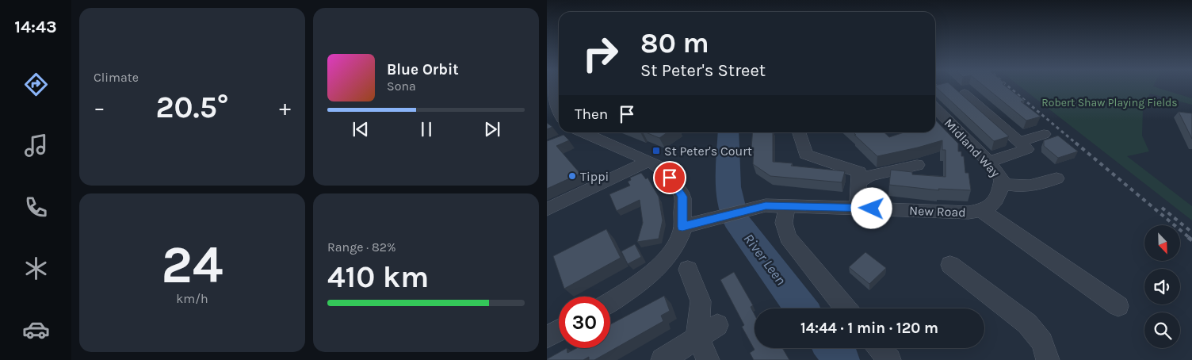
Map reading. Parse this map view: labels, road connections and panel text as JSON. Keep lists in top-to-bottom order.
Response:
{
  "streets": {
    "street": ["Midland Way", "New Road"]
  },
  "crossings": [
    ["Midland Way", "New Road"]
  ],
  "water": ["River Leen"],
  "parks": ["Robert Shaw Playing Fields"],
  "places": {
    "transit": ["St Peter's Court"],
    "other": ["Tippi"]
  },
  "north": "bottom right",
  "page": {
    "tabs": "14:43",
    "tile": [
      "Climate",
      ["24", "km/h"],
      ["Range · 82%", "410 km"]
    ],
    "turn": ["80 m", "St Peter's Street"],
    "song": ["Blue Orbit", "Sona"],
    "heat": ["−", "20.5°", "+"],
    "then": "Then",
    "limit": "30",
    "trip": "14:44 · 1 min · 120 m"
  }
}
